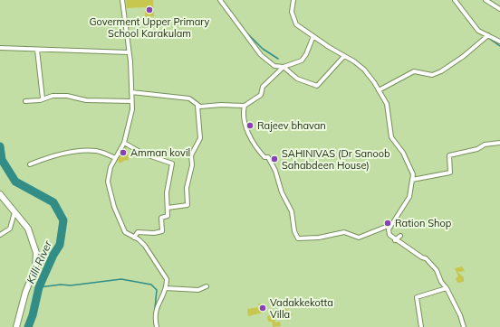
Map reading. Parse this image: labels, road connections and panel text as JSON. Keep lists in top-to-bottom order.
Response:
{
  "water": ["Killi River"],
  "places": [
    "Goverment Upper Primary School Karakulam",
    "Rajeev bhavan",
    "Amman kovil",
    "SAHINIVAS (Dr Sanoob Sahabdeen House)",
    "Ration Shop",
    "Vadakkekotta Villa"
  ]
}
